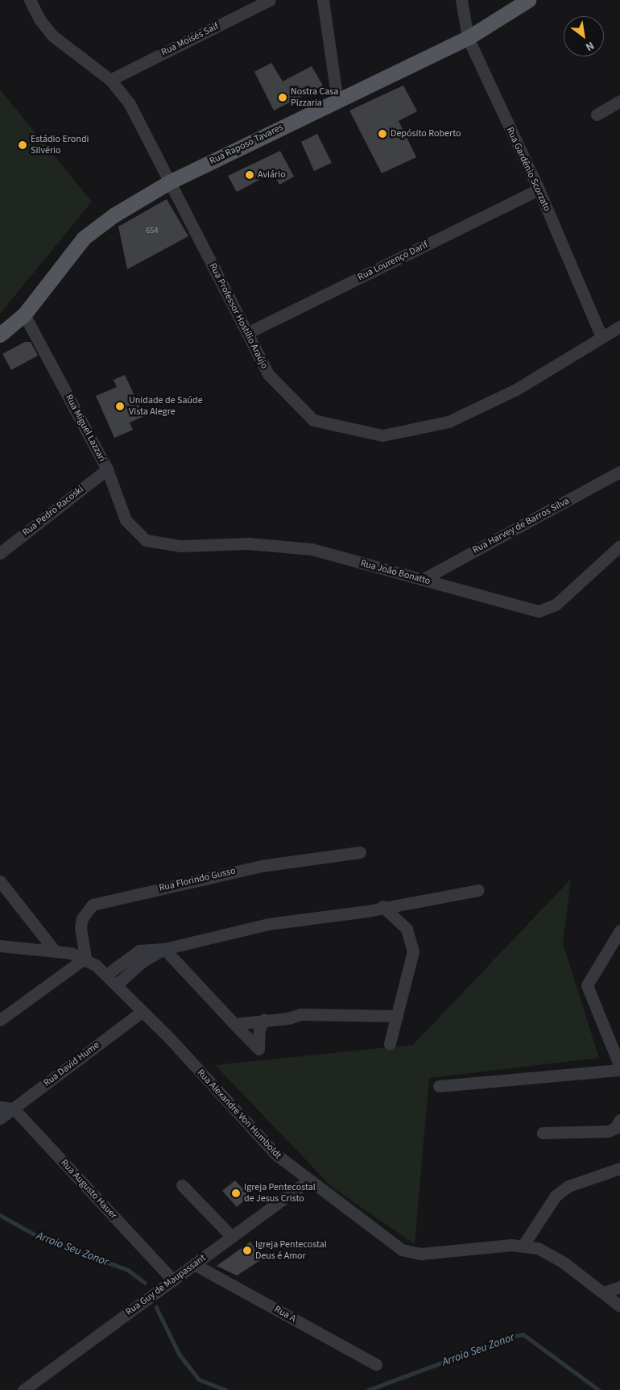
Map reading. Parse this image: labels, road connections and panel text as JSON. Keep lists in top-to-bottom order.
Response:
{
  "streets": {
    "main road": ["Rua Raposo Tavares"],
    "street": [
      "Rua Moisés Saif",
      "Rua Gardênio Scorzato",
      "Rua Lourenço Darif",
      "Rua Professor Hostílio Araújo",
      "Rua Miguel Lazzari",
      "Rua Pedro Racoski",
      "Rua Harvey de Barros Silva",
      "Rua João Bonatto",
      "Rua Florindo Gusso",
      "Rua David Hume",
      "Rua Alexandre Von Humboldt",
      "Rua Augusto Hauer",
      "Rua Guy de Maupassant",
      "Rua A"
    ]
  },
  "crossings": [
    ["Rua Moisés Saif", "Rua Professor Hostílio Araújo"],
    ["Rua Raposo Tavares", "Rua Gardênio Scorzato"],
    ["Rua Raposo Tavares", "Rua Professor Hostílio Araújo"],
    ["Rua Raposo Tavares", "Rua Miguel Lazzari"],
    ["Rua Gardênio Scorzato", "Rua Lourenço Darif"],
    ["Rua Gardênio Scorzato", "Rua Professor Hostílio Araújo"],
    ["Rua Lourenço Darif", "Rua Professor Hostílio Araújo"],
    ["Rua Miguel Lazzari", "Rua Pedro Racoski"],
    ["Rua Miguel Lazzari", "Rua João Bonatto"],
    ["Rua Harvey de Barros Silva", "Rua João Bonatto"],
    ["Rua Florindo Gusso", "Rua Alexandre Von Humboldt"],
    ["Rua David Hume", "Rua Alexandre Von Humboldt"],
    ["Rua David Hume", "Rua Augusto Hauer"],
    ["Rua Alexandre Von Humboldt", "Rua Guy de Maupassant"],
    ["Rua Augusto Hauer", "Rua Guy de Maupassant"],
    ["Rua Guy de Maupassant", "Rua A"]
  ],
  "water": ["Arroio Seu Zonor"],
  "places": [
    "Nostra Casa Pizzaria",
    "Depósito Roberto",
    "Estádio Erondi Silvério",
    "Aviário",
    "Unidade de Saúde Vista Alegre",
    "Igreja Pentecostal de Jesus Cristo",
    "Igreja Pentecostal Deus é Amor"
  ],
  "house_numbers": ["654"],
  "north": "bottom right"
}
